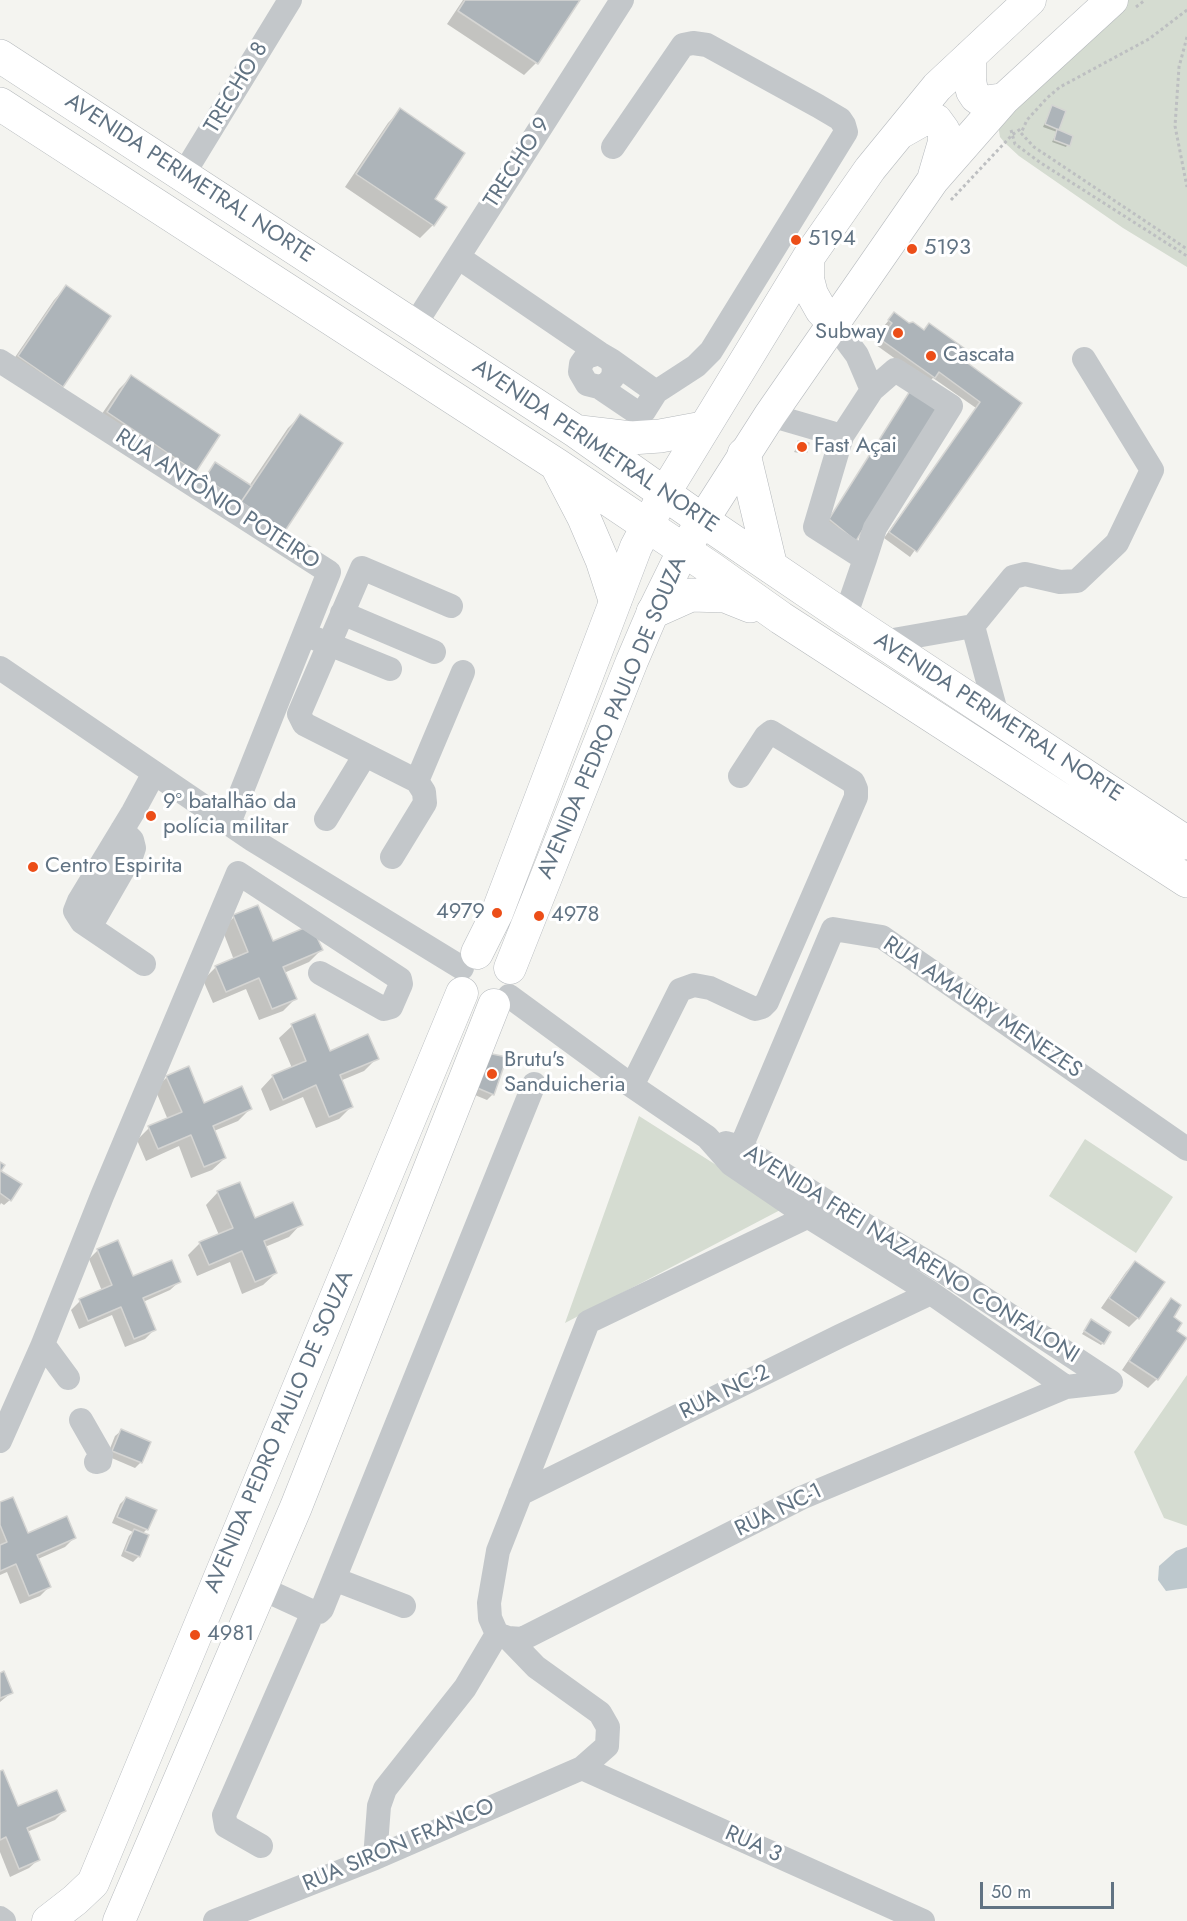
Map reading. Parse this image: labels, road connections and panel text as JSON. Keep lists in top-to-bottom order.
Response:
{
  "streets": {
    "highway": ["AVENIDA PERIMETRAL NORTE"],
    "main road": ["AVENIDA PEDRO PAULO DE SOUZA"],
    "street": [
      "TRECHO 8",
      "TRECHO 9",
      "RUA ANTÔNIO POTEIRO",
      "RUA AMAURY MENEZES",
      "AVENIDA FREI NAZARENO CONFALONI",
      "RUA NC-2",
      "RUA NC-1",
      "RUA 3",
      "RUA SIRON FRANCO"
    ]
  },
  "crossings": [
    ["TRECHO 8", "AVENIDA PERIMETRAL NORTE"],
    ["TRECHO 9", "AVENIDA PERIMETRAL NORTE"],
    ["AVENIDA PERIMETRAL NORTE", "AVENIDA PEDRO PAULO DE SOUZA"],
    ["AVENIDA PEDRO PAULO DE SOUZA", "AVENIDA FREI NAZARENO CONFALONI"],
    ["RUA AMAURY MENEZES", "AVENIDA FREI NAZARENO CONFALONI"],
    ["AVENIDA FREI NAZARENO CONFALONI", "RUA NC-2"],
    ["AVENIDA FREI NAZARENO CONFALONI", "RUA NC-1"],
    ["RUA NC-1", "RUA SIRON FRANCO"],
    ["RUA 3", "RUA SIRON FRANCO"]
  ],
  "places": [
    "5194",
    "5193",
    "Subway",
    "Cascata",
    "Fast Açai",
    "9º batalhão da polícia militar",
    "Centro Espirita",
    "4979",
    "4978",
    "Brutu's Sanduicheria",
    "4981"
  ],
  "scale_bar": "50 m"
}
